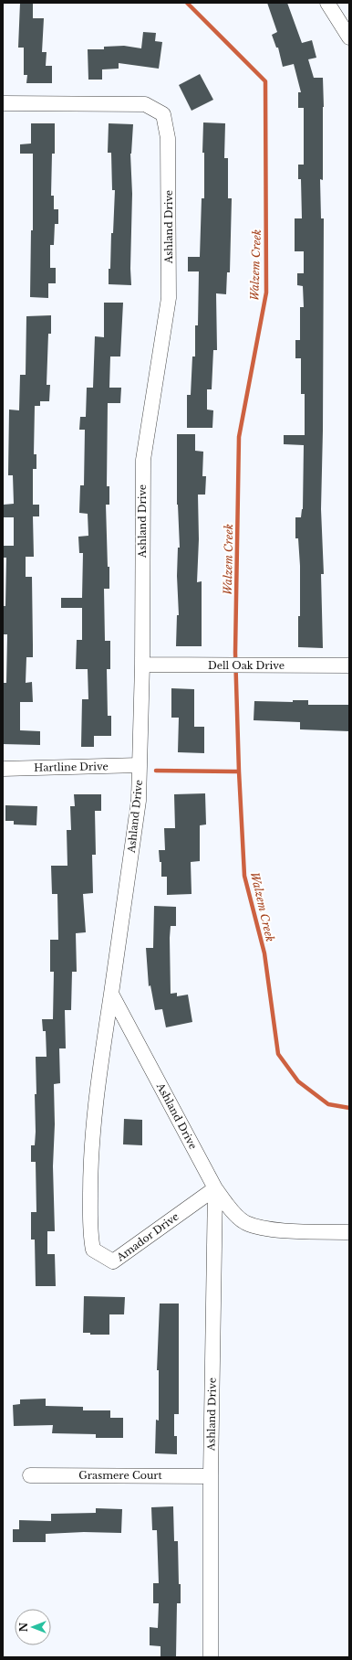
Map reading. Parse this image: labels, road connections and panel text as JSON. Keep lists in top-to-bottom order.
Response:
{
  "streets": {
    "street": [
      "Ashland Drive",
      "Dell Oak Drive",
      "Hartline Drive",
      "Amador Drive",
      "Grasmere Court"
    ]
  },
  "crossings": [
    ["Ashland Drive", "Dell Oak Drive"],
    ["Ashland Drive", "Hartline Drive"],
    ["Ashland Drive", "Amador Drive"],
    ["Ashland Drive", "Grasmere Court"]
  ],
  "water": ["Walzem Creek"],
  "north": "left"
}
